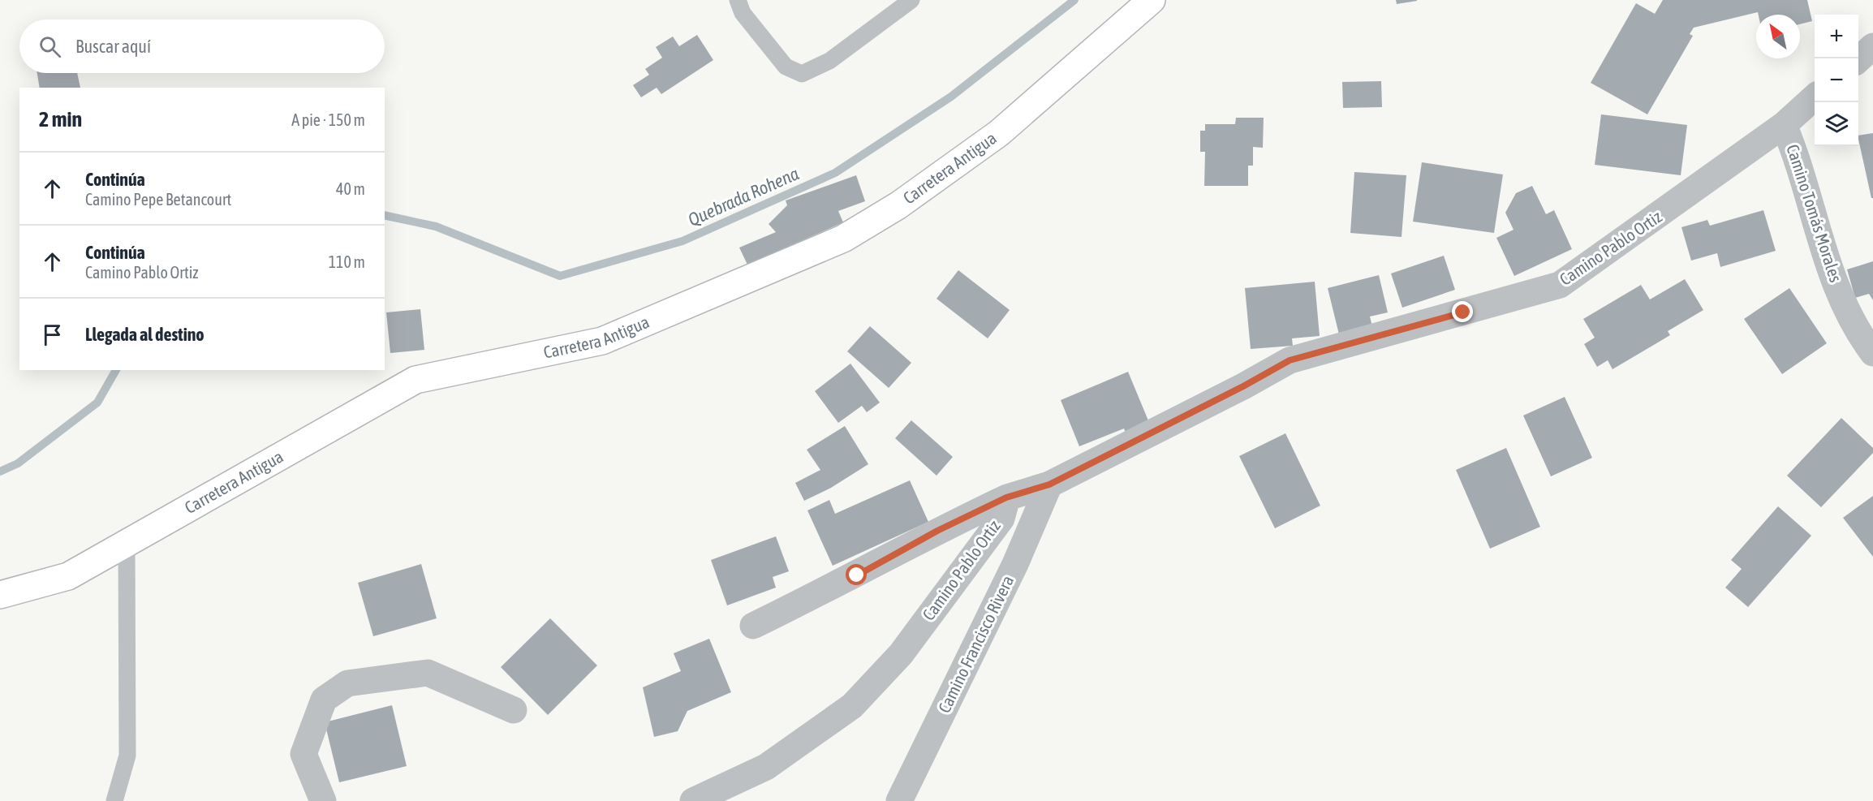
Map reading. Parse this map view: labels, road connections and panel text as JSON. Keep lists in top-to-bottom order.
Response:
{
  "streets": {
    "street": [
      "Carretera Antigua",
      "Camino Tomás Morales",
      "Camino Pablo Ortiz",
      "Camino Francisco Rivera"
    ]
  },
  "crossings": [
    ["Camino Tomás Morales", "Camino Pablo Ortiz"],
    ["Camino Pablo Ortiz", "Camino Francisco Rivera"]
  ],
  "water": ["Quebrada Rohena"],
  "north": "top left",
  "page": {
    "map_buttons": ["+", "−"],
    "search": "Buscar aquí",
    "heading": ["2 min", "A pie · 150 m"],
    "list": [
      ["Continúa", "Camino Pepe Betancourt", "40 m"],
      ["Continúa", "Camino Pablo Ortiz", "110 m"],
      "Llegada al destino"
    ]
  }
}
